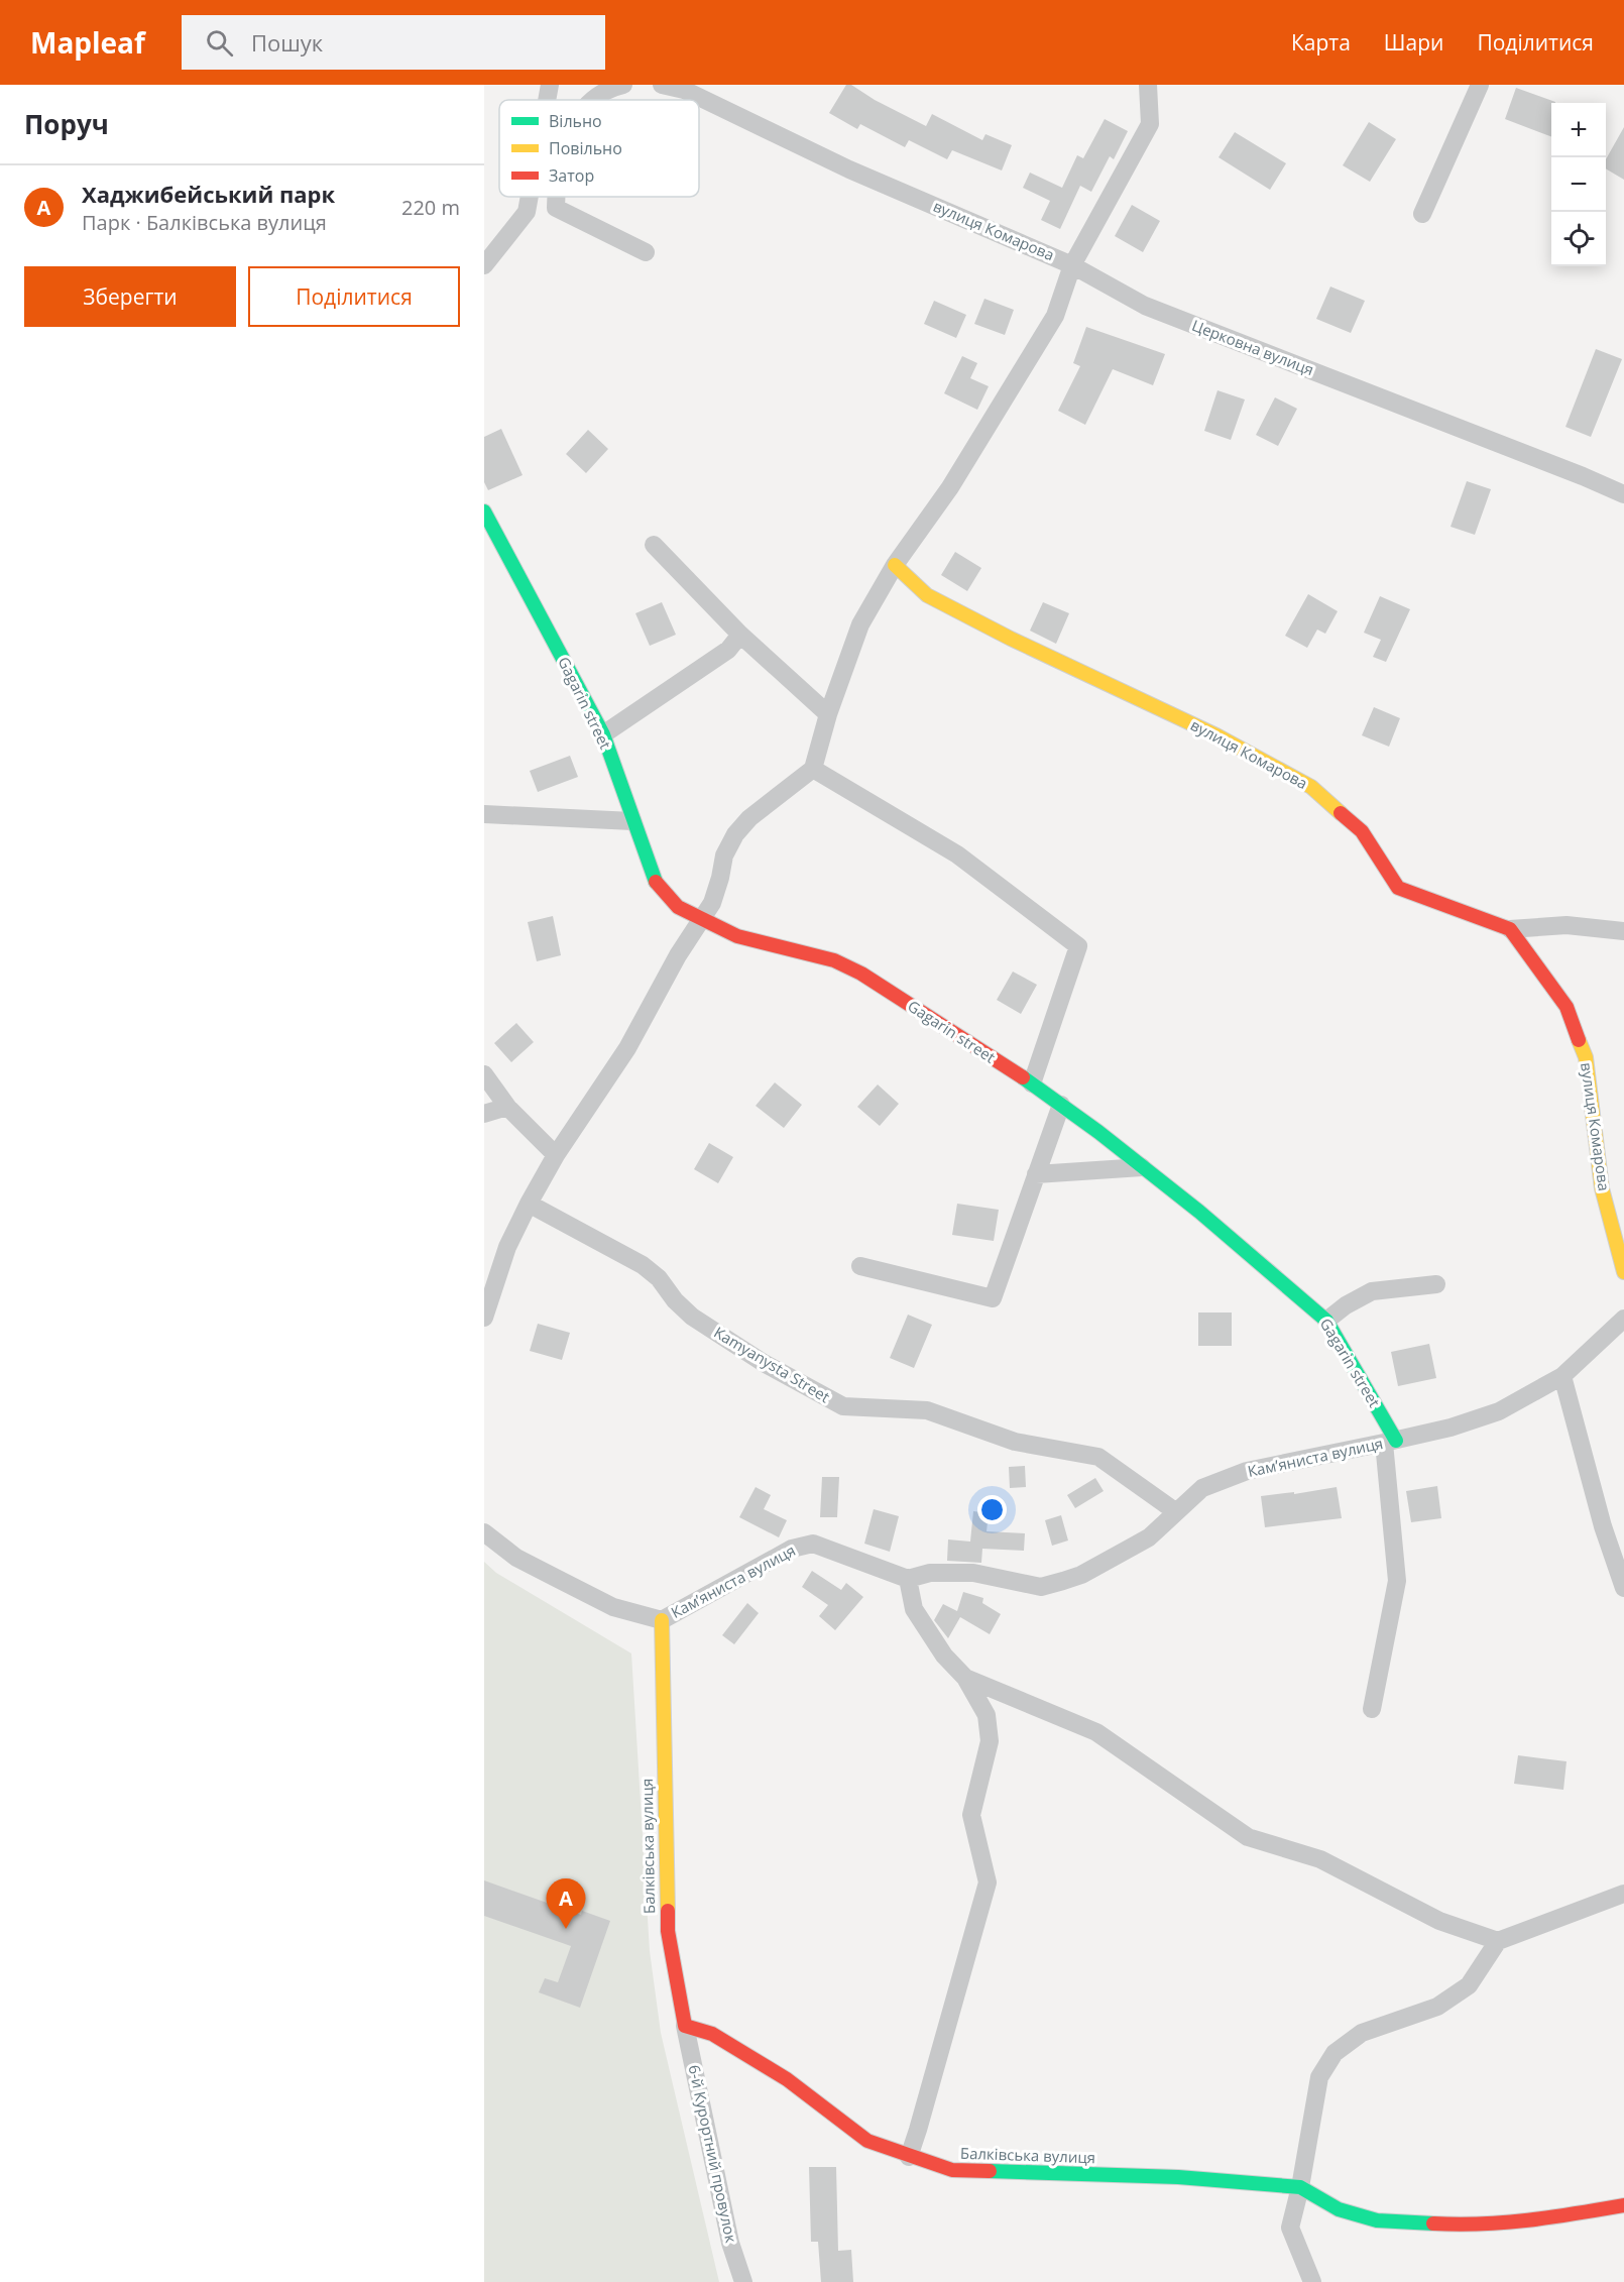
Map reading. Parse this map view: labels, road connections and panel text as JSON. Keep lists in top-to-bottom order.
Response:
{
  "streets": {
    "street": [
      "вулиця Комарова",
      "Церковна вулиця",
      "Gagarin street",
      "Kamyanysta Street",
      "Камʼяниста вулиця",
      "Балківська вулиця",
      "6-й Курортний провулок"
    ]
  },
  "crossings": [
    ["вулиця Комарова", "Церковна вулиця"],
    ["Gagarin street", "Камʼяниста вулиця"],
    ["Kamyanysta Street", "Камʼяниста вулиця"],
    ["Камʼяниста вулиця", "Балківська вулиця"],
    ["Балківська вулиця", "6-й Курортний провулок"]
  ],
  "legend": ["Вільно", "Повільно", "Затор"],
  "page": {
    "header": "Mapleaf",
    "search": "Пошук",
    "nav": ["Карта", "Шари", "Поділитися"],
    "heading": "Поруч",
    "map_buttons": ["+", "−"],
    "list": [
      {
        "mark": "A",
        "name": "Хаджибейський парк",
        "note": "Парк · Балківська вулиця",
        "value": "220 m"
      }
    ],
    "buttons": ["Зберегти", "Поділитися"],
    "pins": "A"
  }
}
